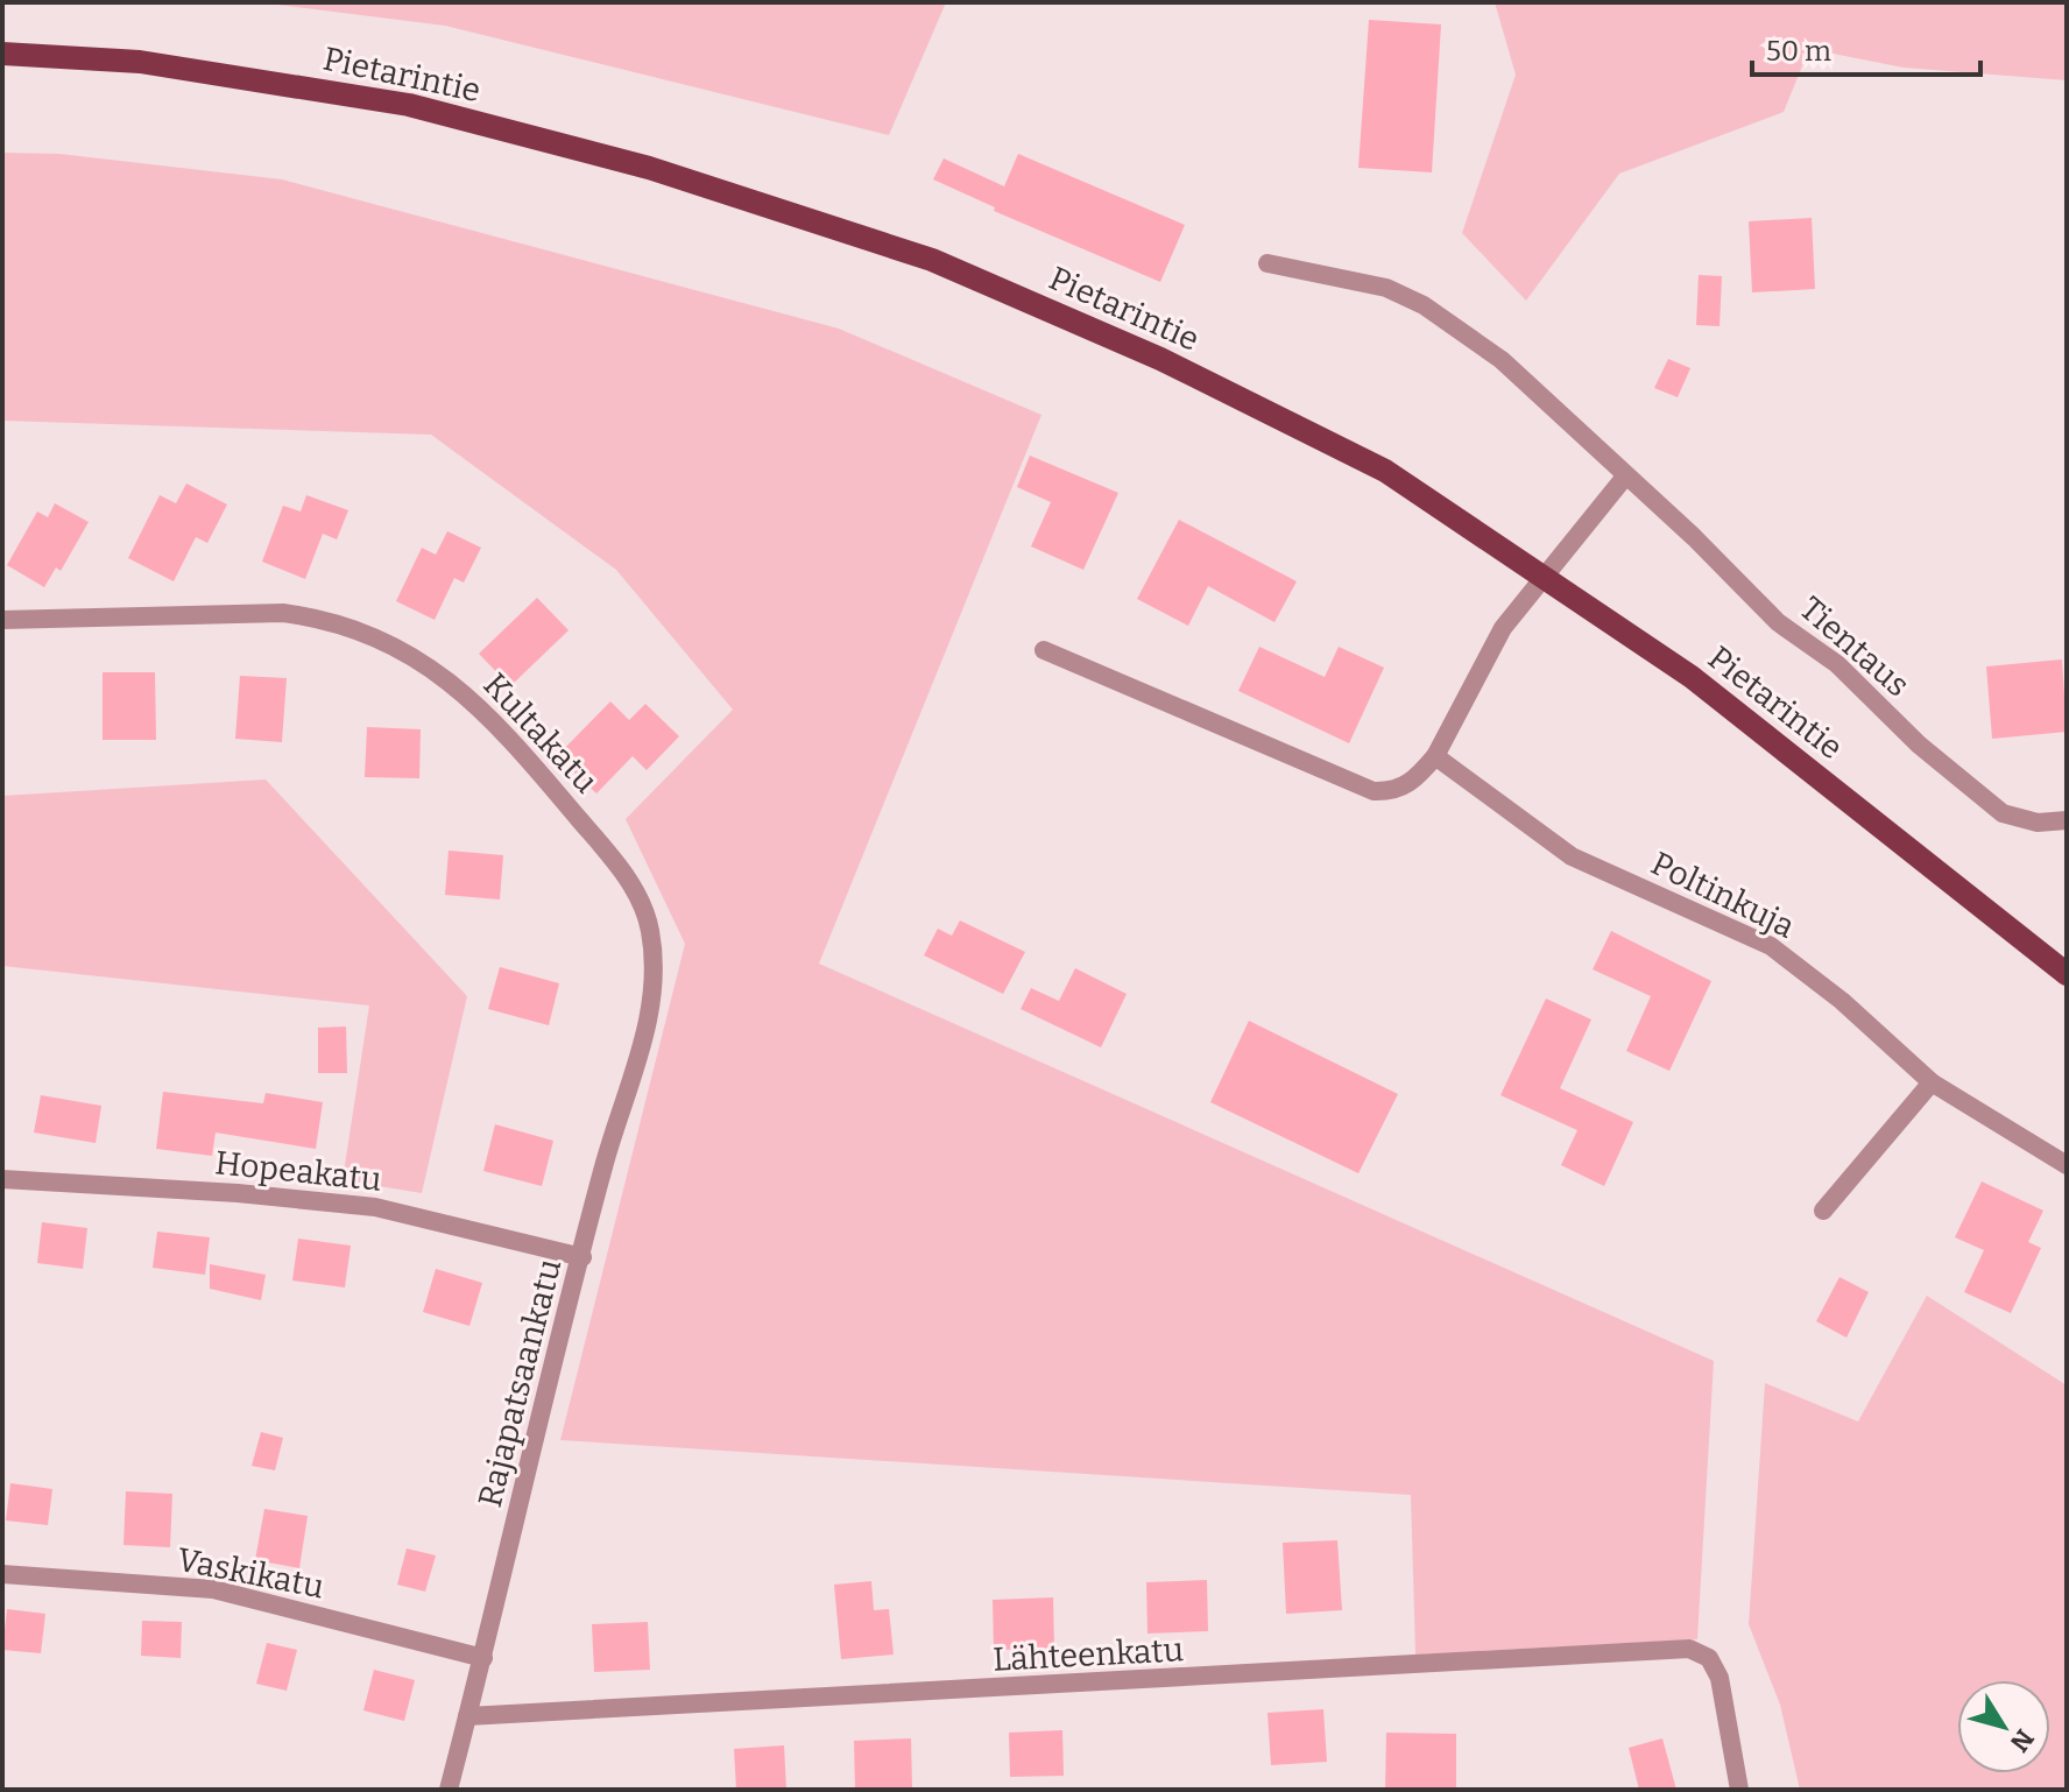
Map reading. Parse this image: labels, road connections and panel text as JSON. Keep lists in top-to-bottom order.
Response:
{
  "streets": {
    "main road": ["Pietarintie"],
    "street": [
      "Tientaus",
      "Kultakatu",
      "Poltinkuja",
      "Hopeakatu",
      "Rajapatsaankatu",
      "Vaskikatu",
      "Lähteenkatu"
    ]
  },
  "crossings": [
    ["Kultakatu", "Rajapatsaankatu"],
    ["Hopeakatu", "Rajapatsaankatu"],
    ["Rajapatsaankatu", "Vaskikatu"],
    ["Rajapatsaankatu", "Lähteenkatu"]
  ],
  "scale_bar": "50 m",
  "north": "bottom right"
}
